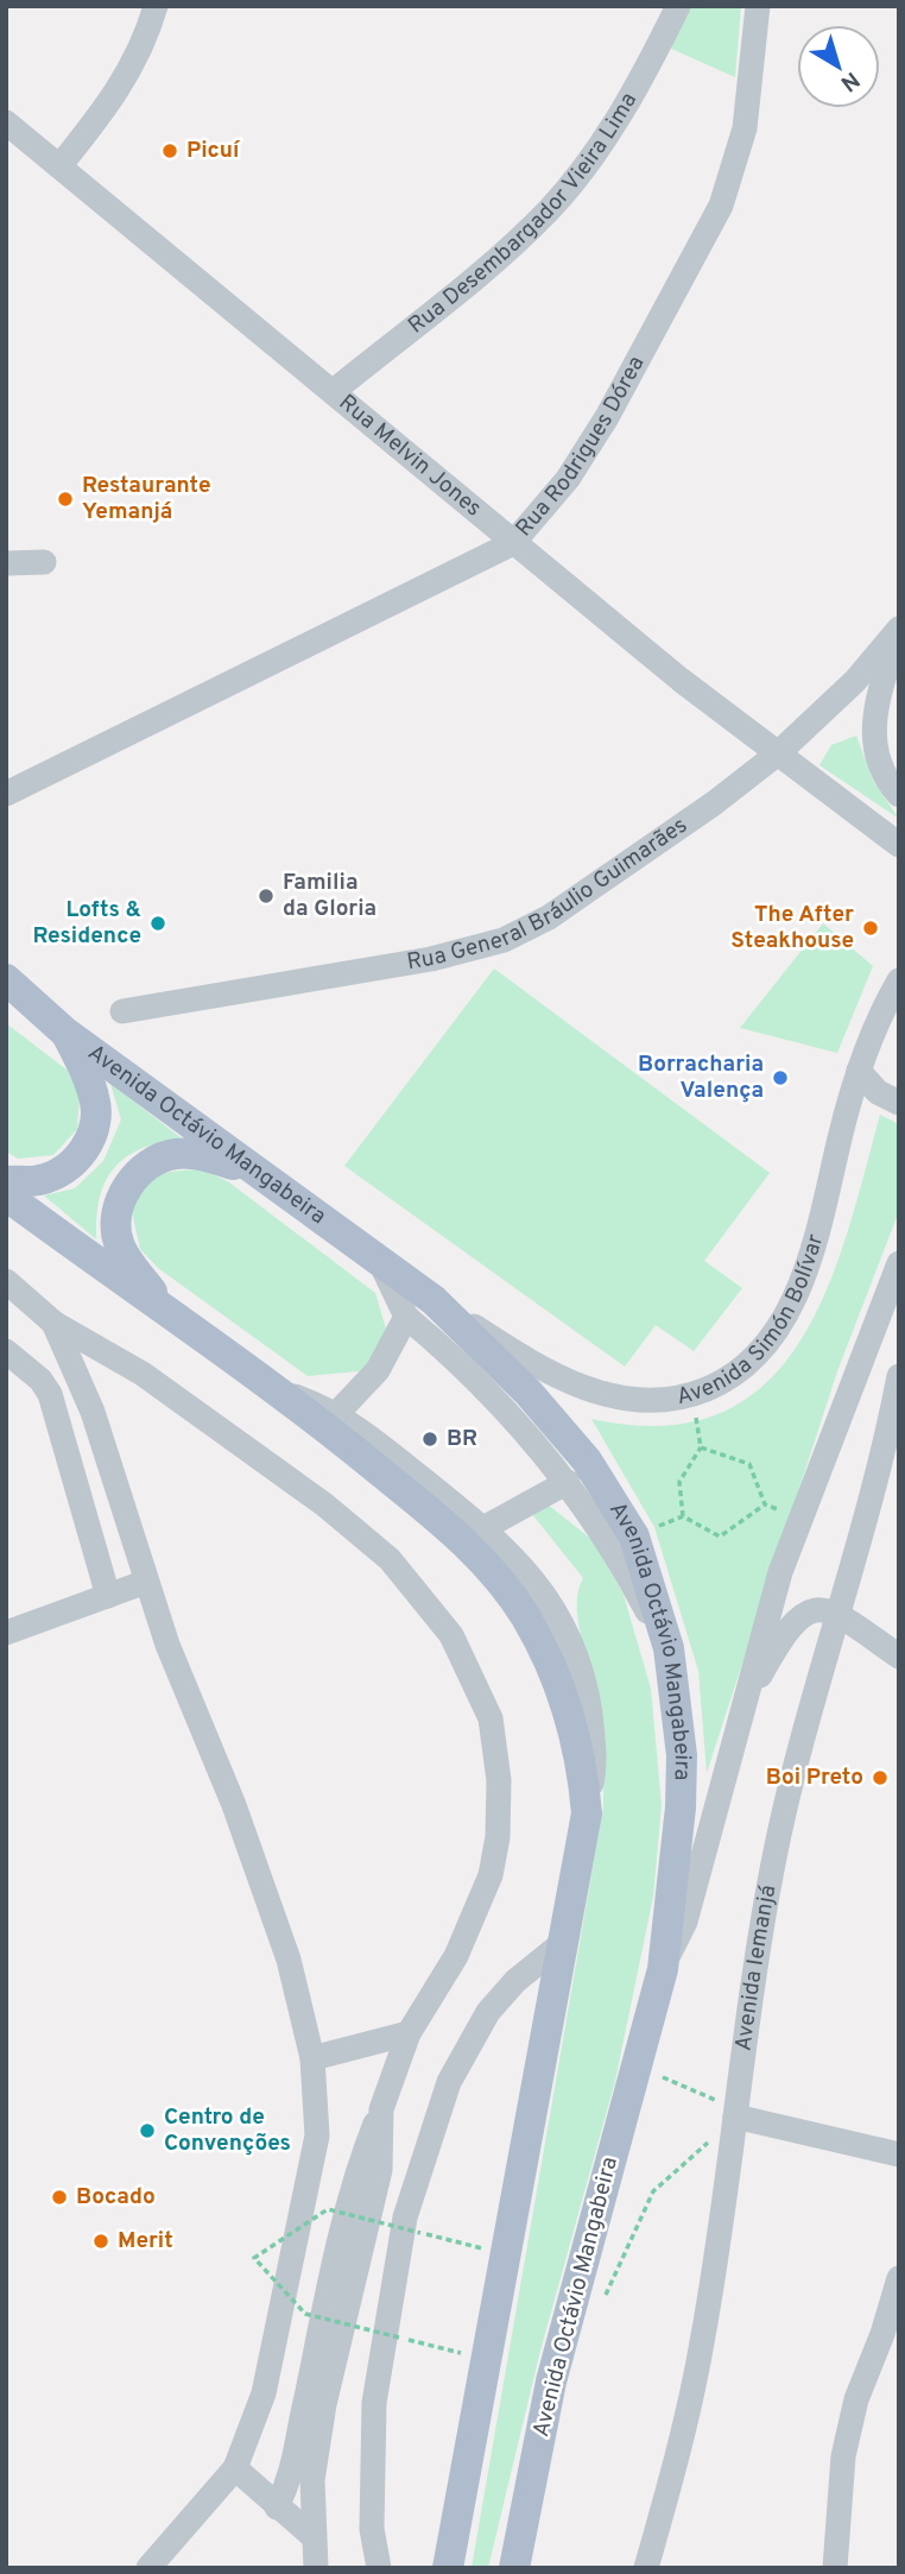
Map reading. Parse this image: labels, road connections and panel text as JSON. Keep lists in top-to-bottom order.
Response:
{
  "streets": {
    "main road": ["Avenida Octávio Mangabeira"],
    "street": [
      "Rua Desembargador Vieira Lima",
      "Rua Rodrigues Dórea",
      "Rua Melvin Jones",
      "Rua General Bráulio Guimarães",
      "Avenida Simón Bolívar",
      "Avenida Iemanjá"
    ]
  },
  "crossings": [
    ["Rua Desembargador Vieira Lima", "Rua Melvin Jones"],
    ["Rua Rodrigues Dórea", "Rua Melvin Jones"],
    ["Rua Melvin Jones", "Rua General Bráulio Guimarães"],
    ["Avenida Octávio Mangabeira", "Avenida Simón Bolívar"]
  ],
  "places": [
    "Picuí",
    "Restaurante Yemanjá",
    "Familia da Gloria",
    "Lofts & Residence",
    "The After Steakhouse",
    "Borracharia Valença",
    "BR",
    "Boi Preto",
    "Centro de Convenções",
    "Bocado",
    "Merit"
  ],
  "north": "bottom right"
}
